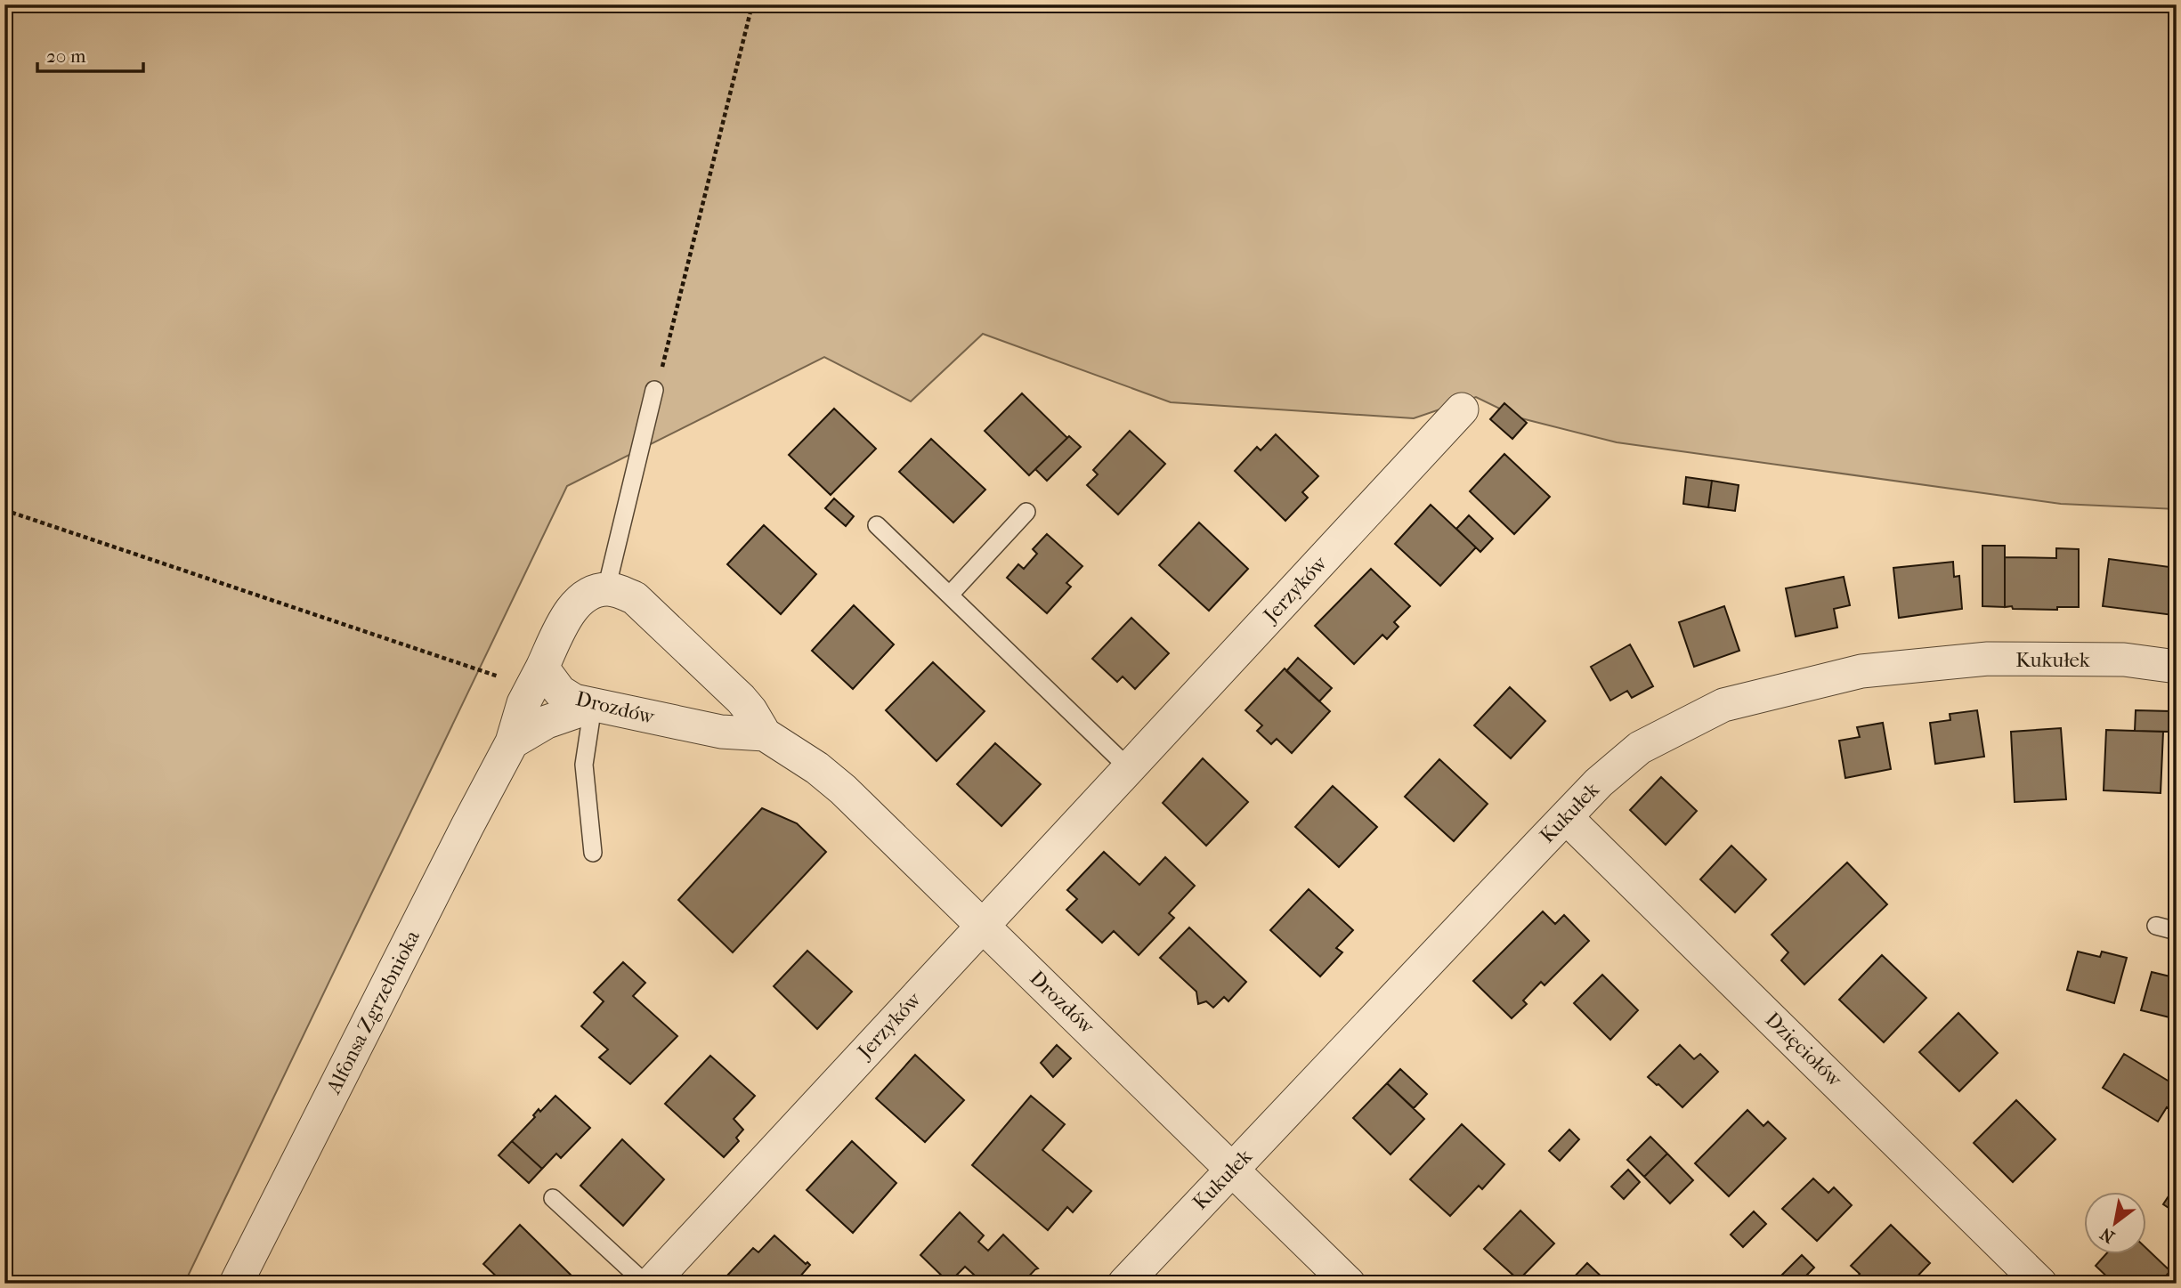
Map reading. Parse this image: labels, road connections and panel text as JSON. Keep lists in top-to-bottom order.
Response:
{
  "streets": {
    "street": [
      "Jerzyków",
      "Kukułek",
      "Drozdów",
      "Alfonsa Zgrzebnioka",
      "Dzięciołów"
    ]
  },
  "crossings": [
    ["Jerzyków", "Drozdów"],
    ["Kukułek", "Drozdów"],
    ["Kukułek", "Dzięciołów"],
    ["Drozdów", "Alfonsa Zgrzebnioka"]
  ],
  "scale_bar": "20 m",
  "north": "bottom left"
}
